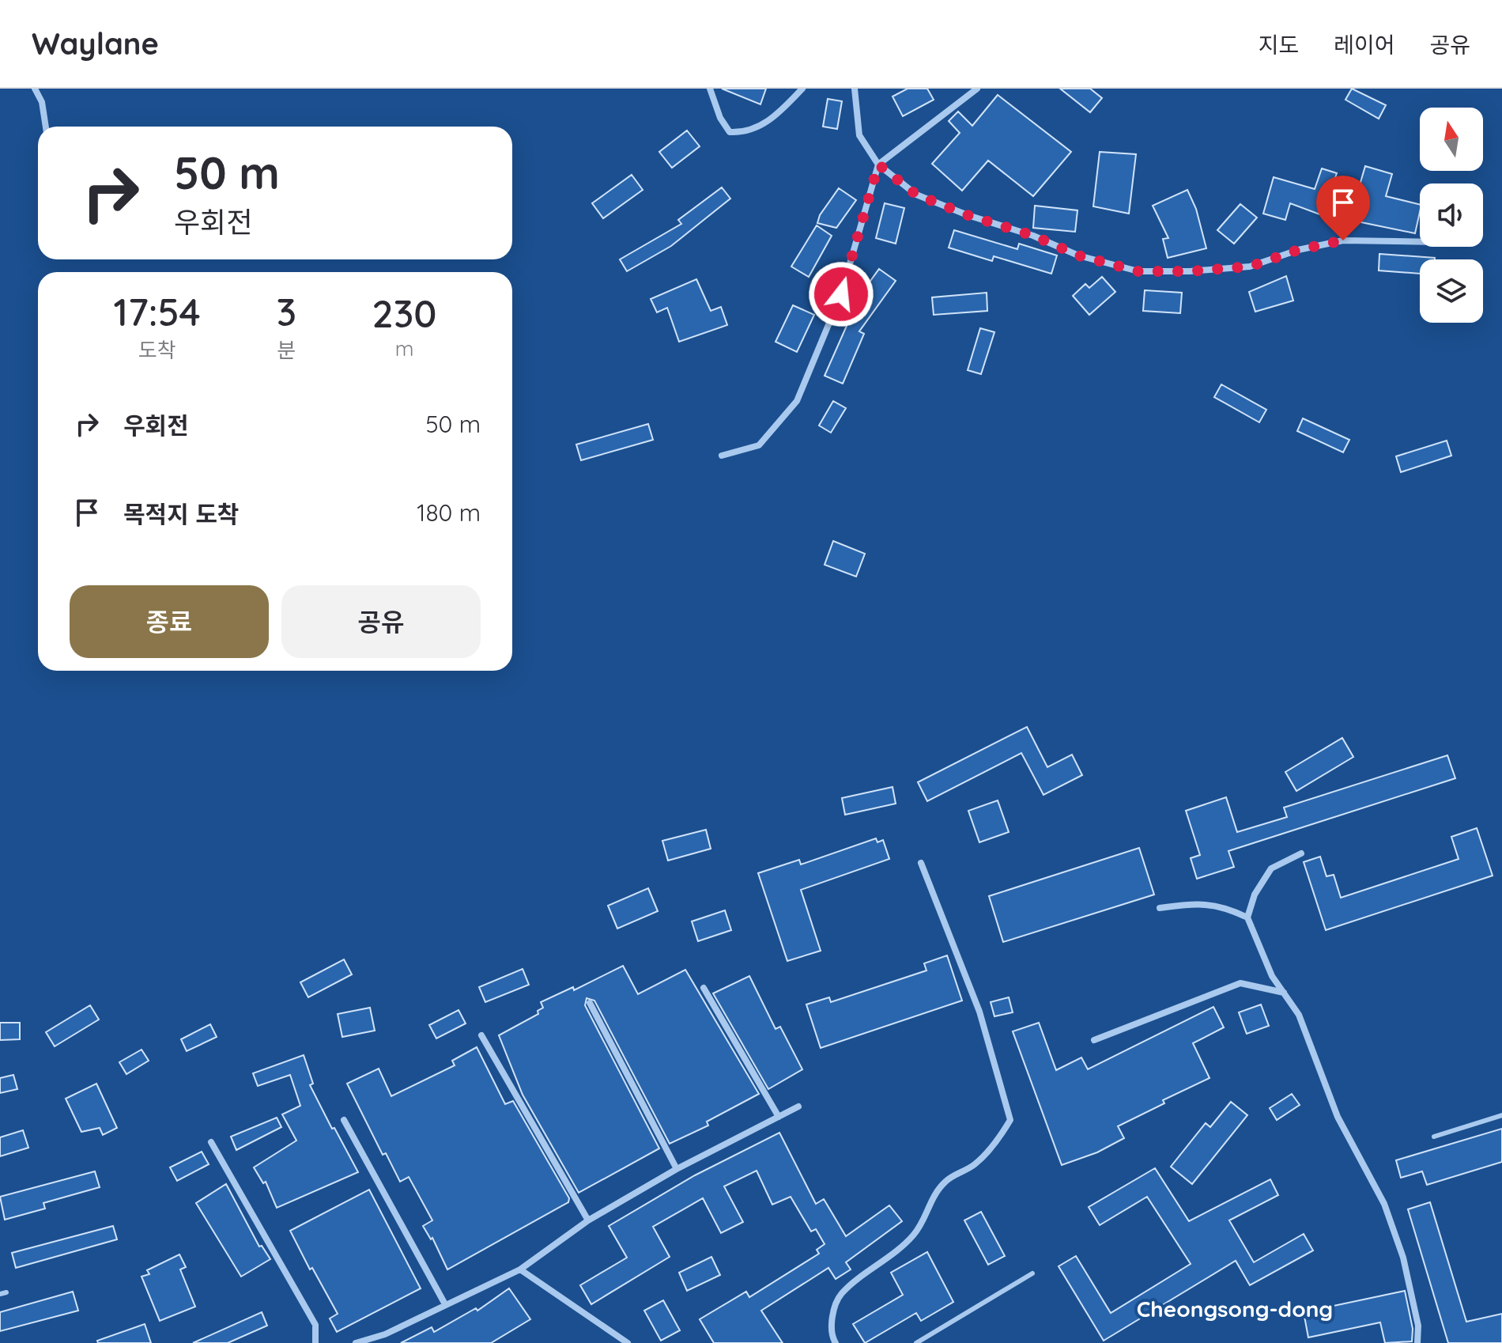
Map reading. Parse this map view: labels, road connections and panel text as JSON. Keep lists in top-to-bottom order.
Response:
{
  "districts": ["Cheongsong-dong"],
  "north": "top",
  "page": {
    "header": "Waylane",
    "nav": ["지도", "레이어", "공유"],
    "turn": ["50 m", "우회전"],
    "eta": [
      "17:54",
      "도착",
      "3",
      "분",
      "230",
      "m"
    ],
    "list": [
      {
        "name": "우회전",
        "value": "50 m"
      },
      {
        "name": "목적지 도착",
        "value": "180 m"
      }
    ],
    "buttons": ["종료", "공유"]
  }
}
